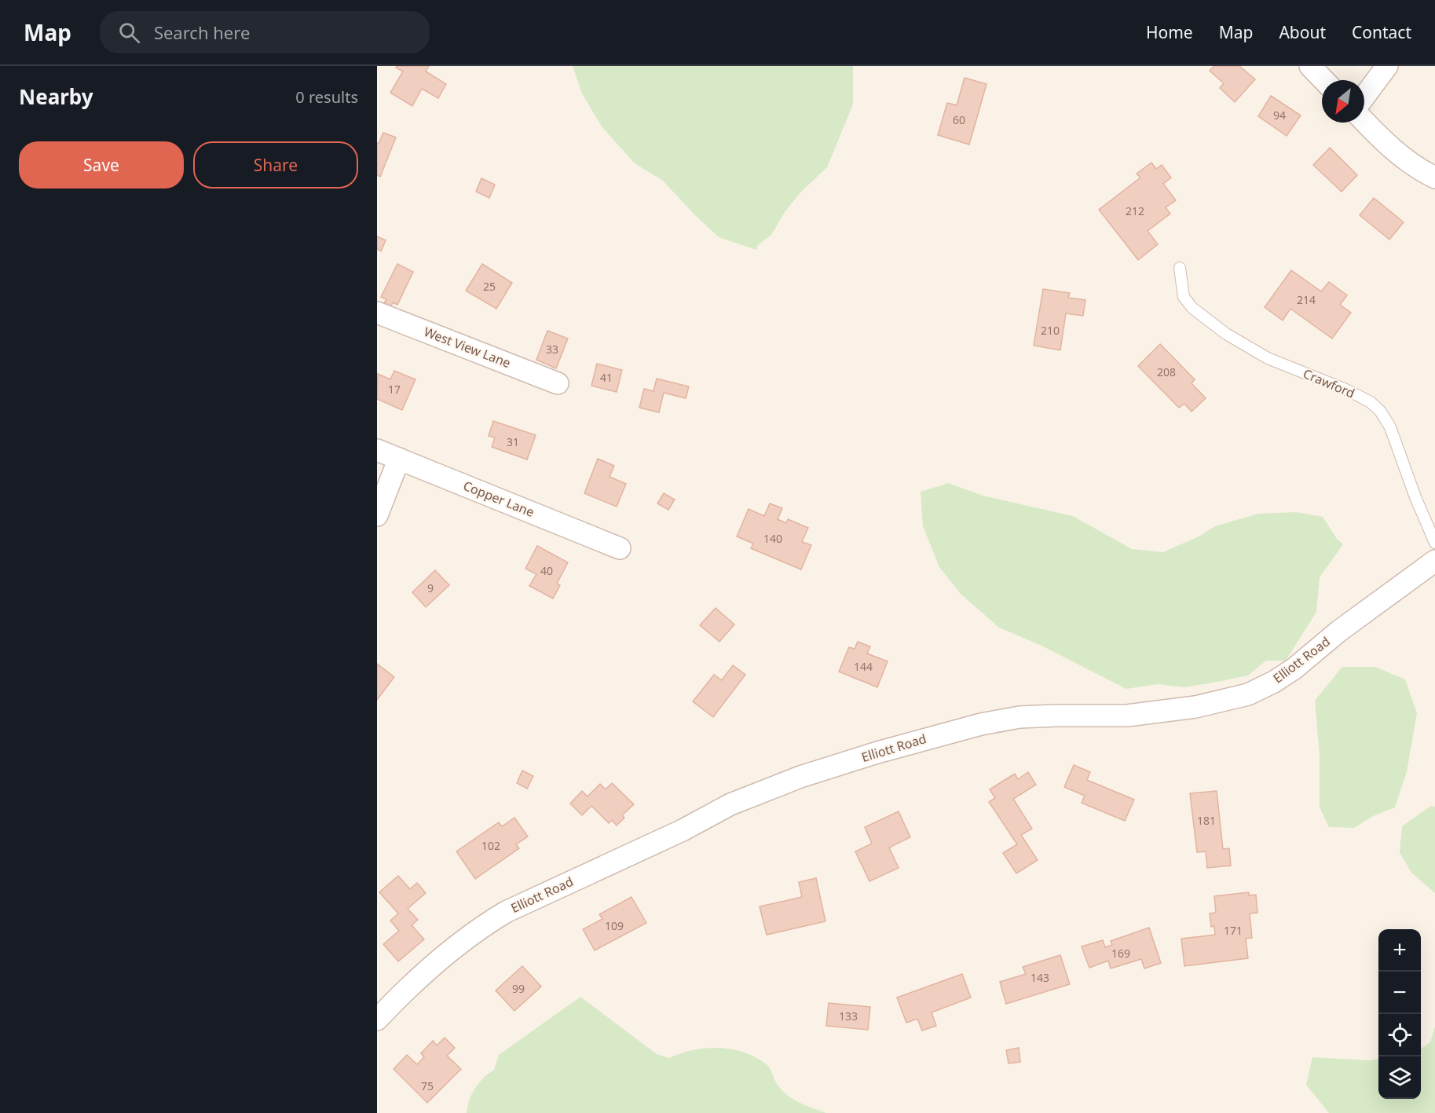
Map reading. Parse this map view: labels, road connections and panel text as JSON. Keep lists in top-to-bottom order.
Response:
{
  "streets": {
    "street": ["West View Lane", "Copper Lane", "Elliott Road"],
    "lane": ["Crawford"]
  },
  "house_numbers": [
    "94",
    "60",
    "212",
    "25",
    "214",
    "210",
    "33",
    "208",
    "41",
    "17",
    "31",
    "140",
    "40",
    "9",
    "144",
    "181",
    "102",
    "109",
    "171",
    "169",
    "143",
    "99",
    "133",
    "75"
  ],
  "north": "bottom left",
  "page": {
    "header": "Map",
    "search": "Search here",
    "nav": [
      "Home",
      "Map",
      "About",
      "Contact"
    ],
    "heading": ["Nearby", "0 results"],
    "buttons": ["Save", "Share"],
    "map_buttons": ["+", "−"]
  }
}
